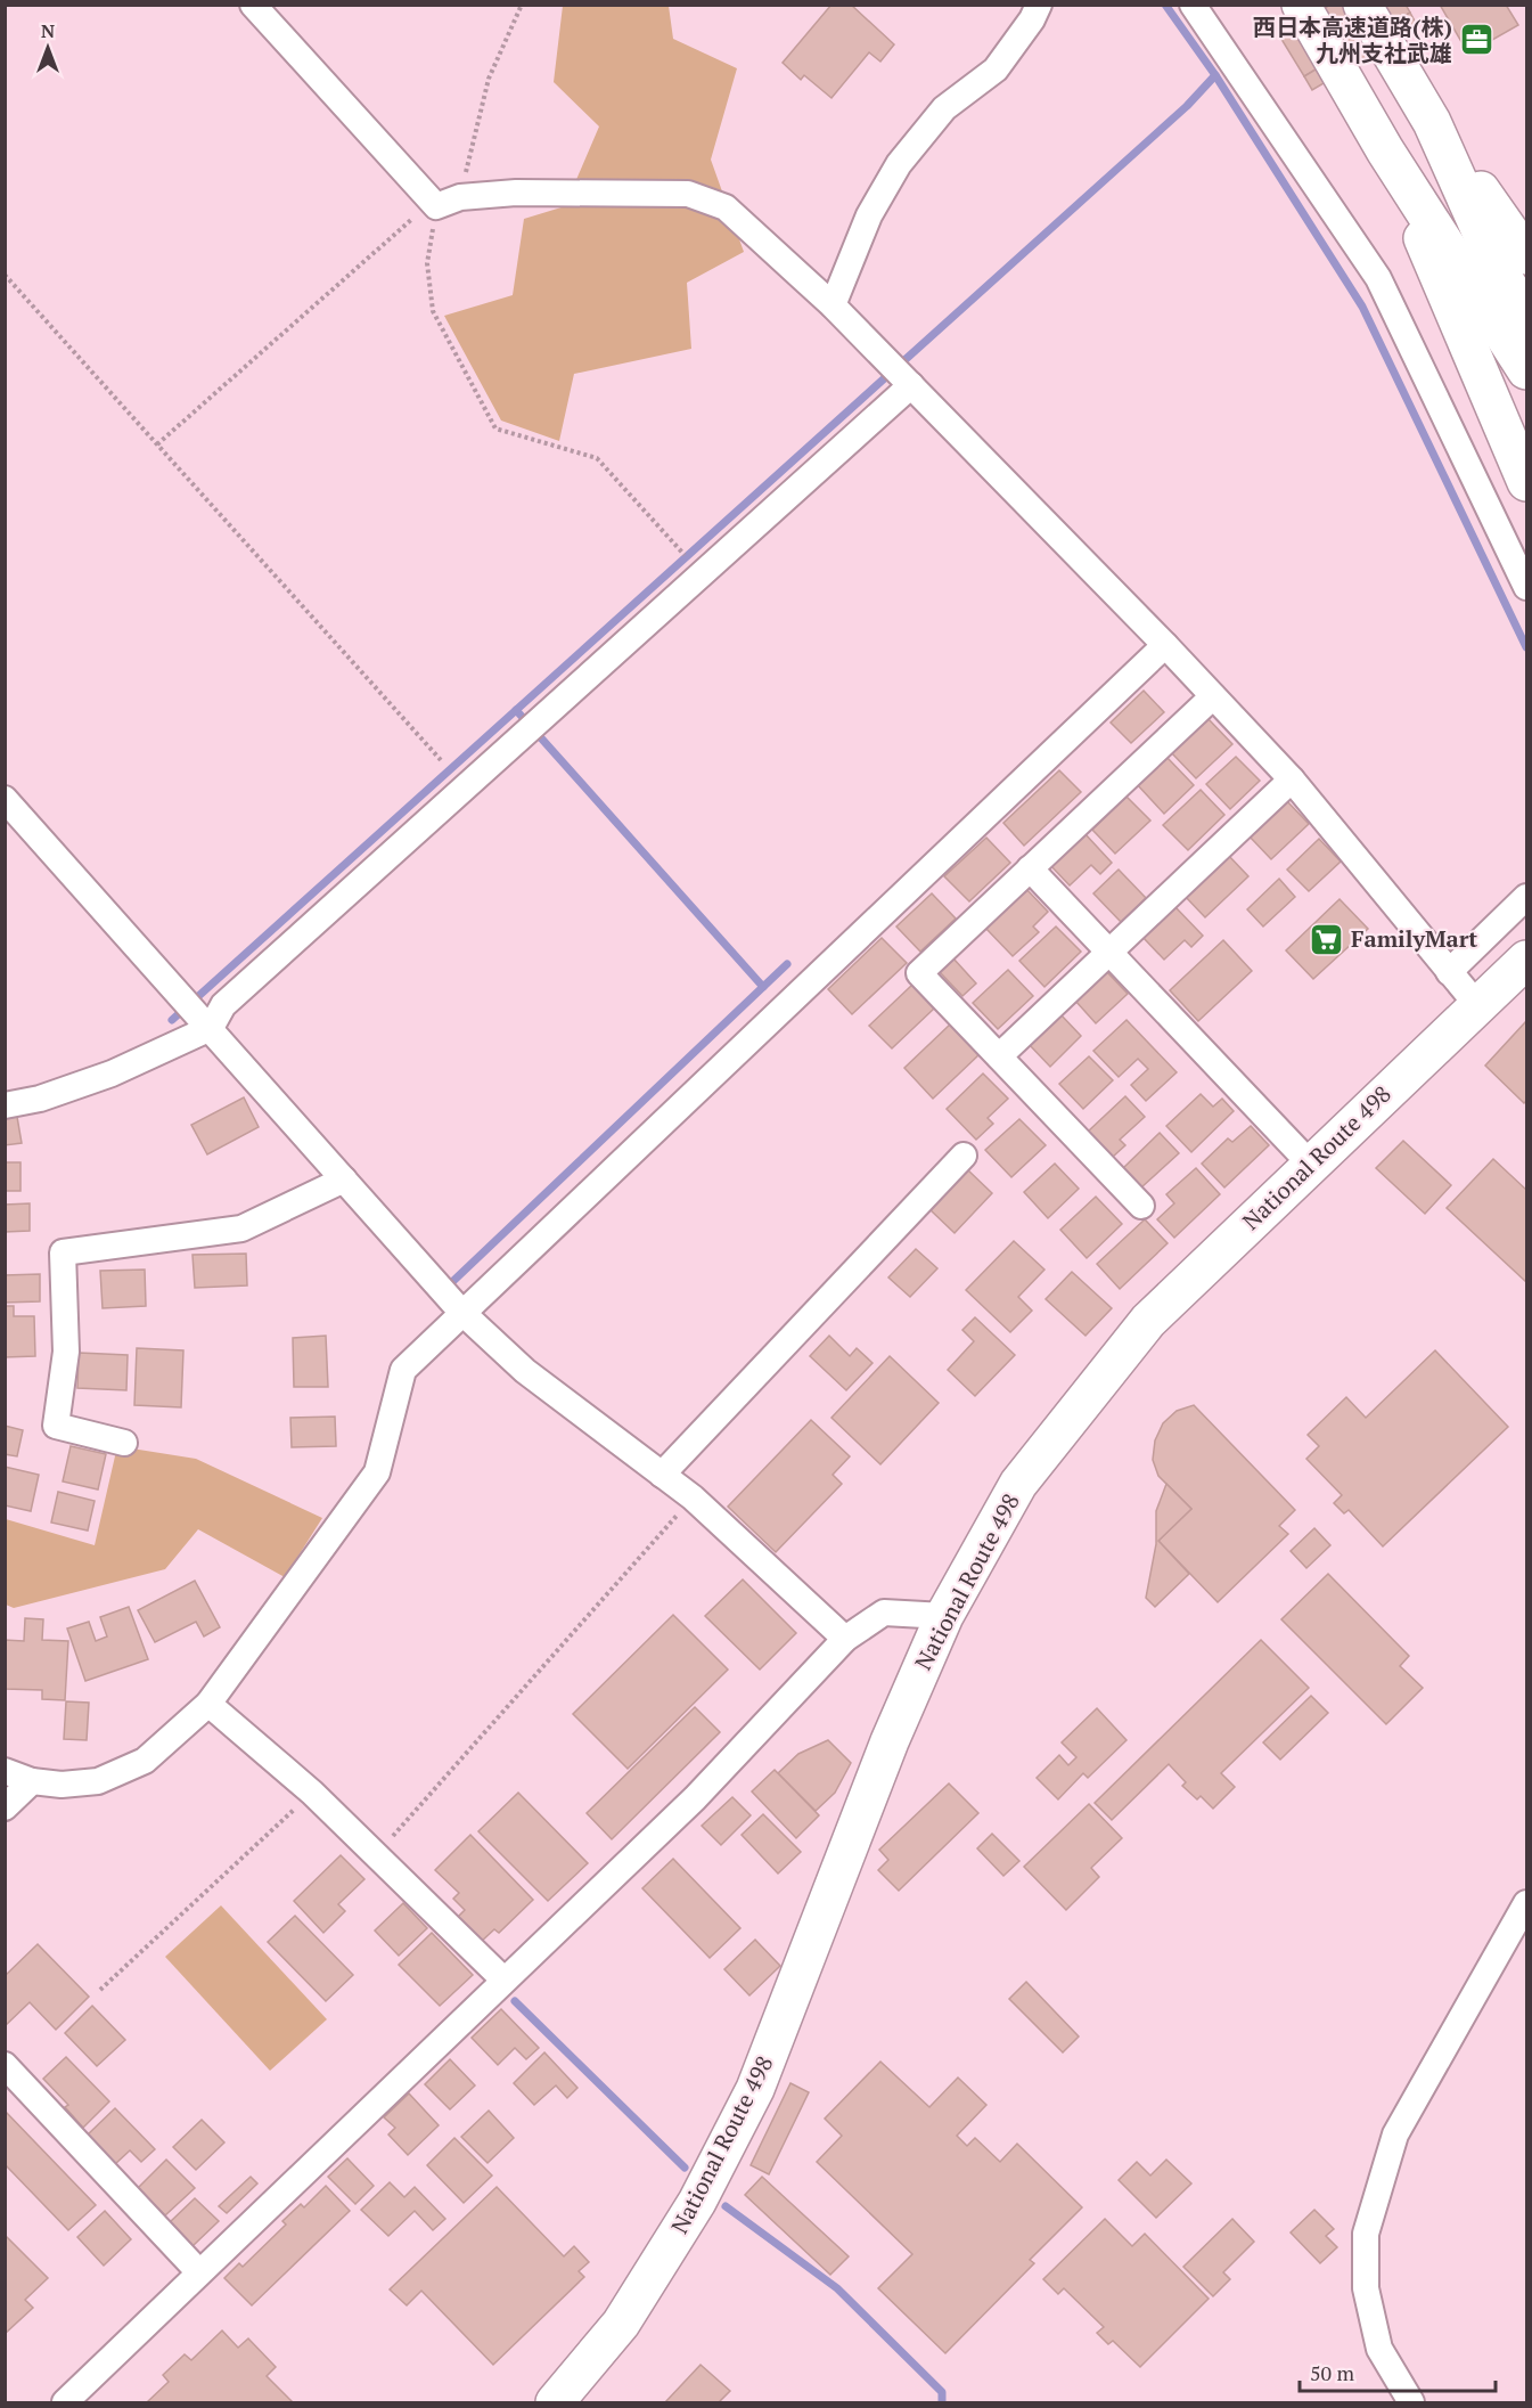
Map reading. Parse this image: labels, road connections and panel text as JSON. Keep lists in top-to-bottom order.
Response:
{
  "streets": {
    "highway": ["National Route 498"]
  },
  "places": {
    "office": ["西日本高速道路(株) 九州支社武雄"],
    "supermarket": ["FamilyMart"]
  },
  "scale_bar": "50 m",
  "north": "top"
}
